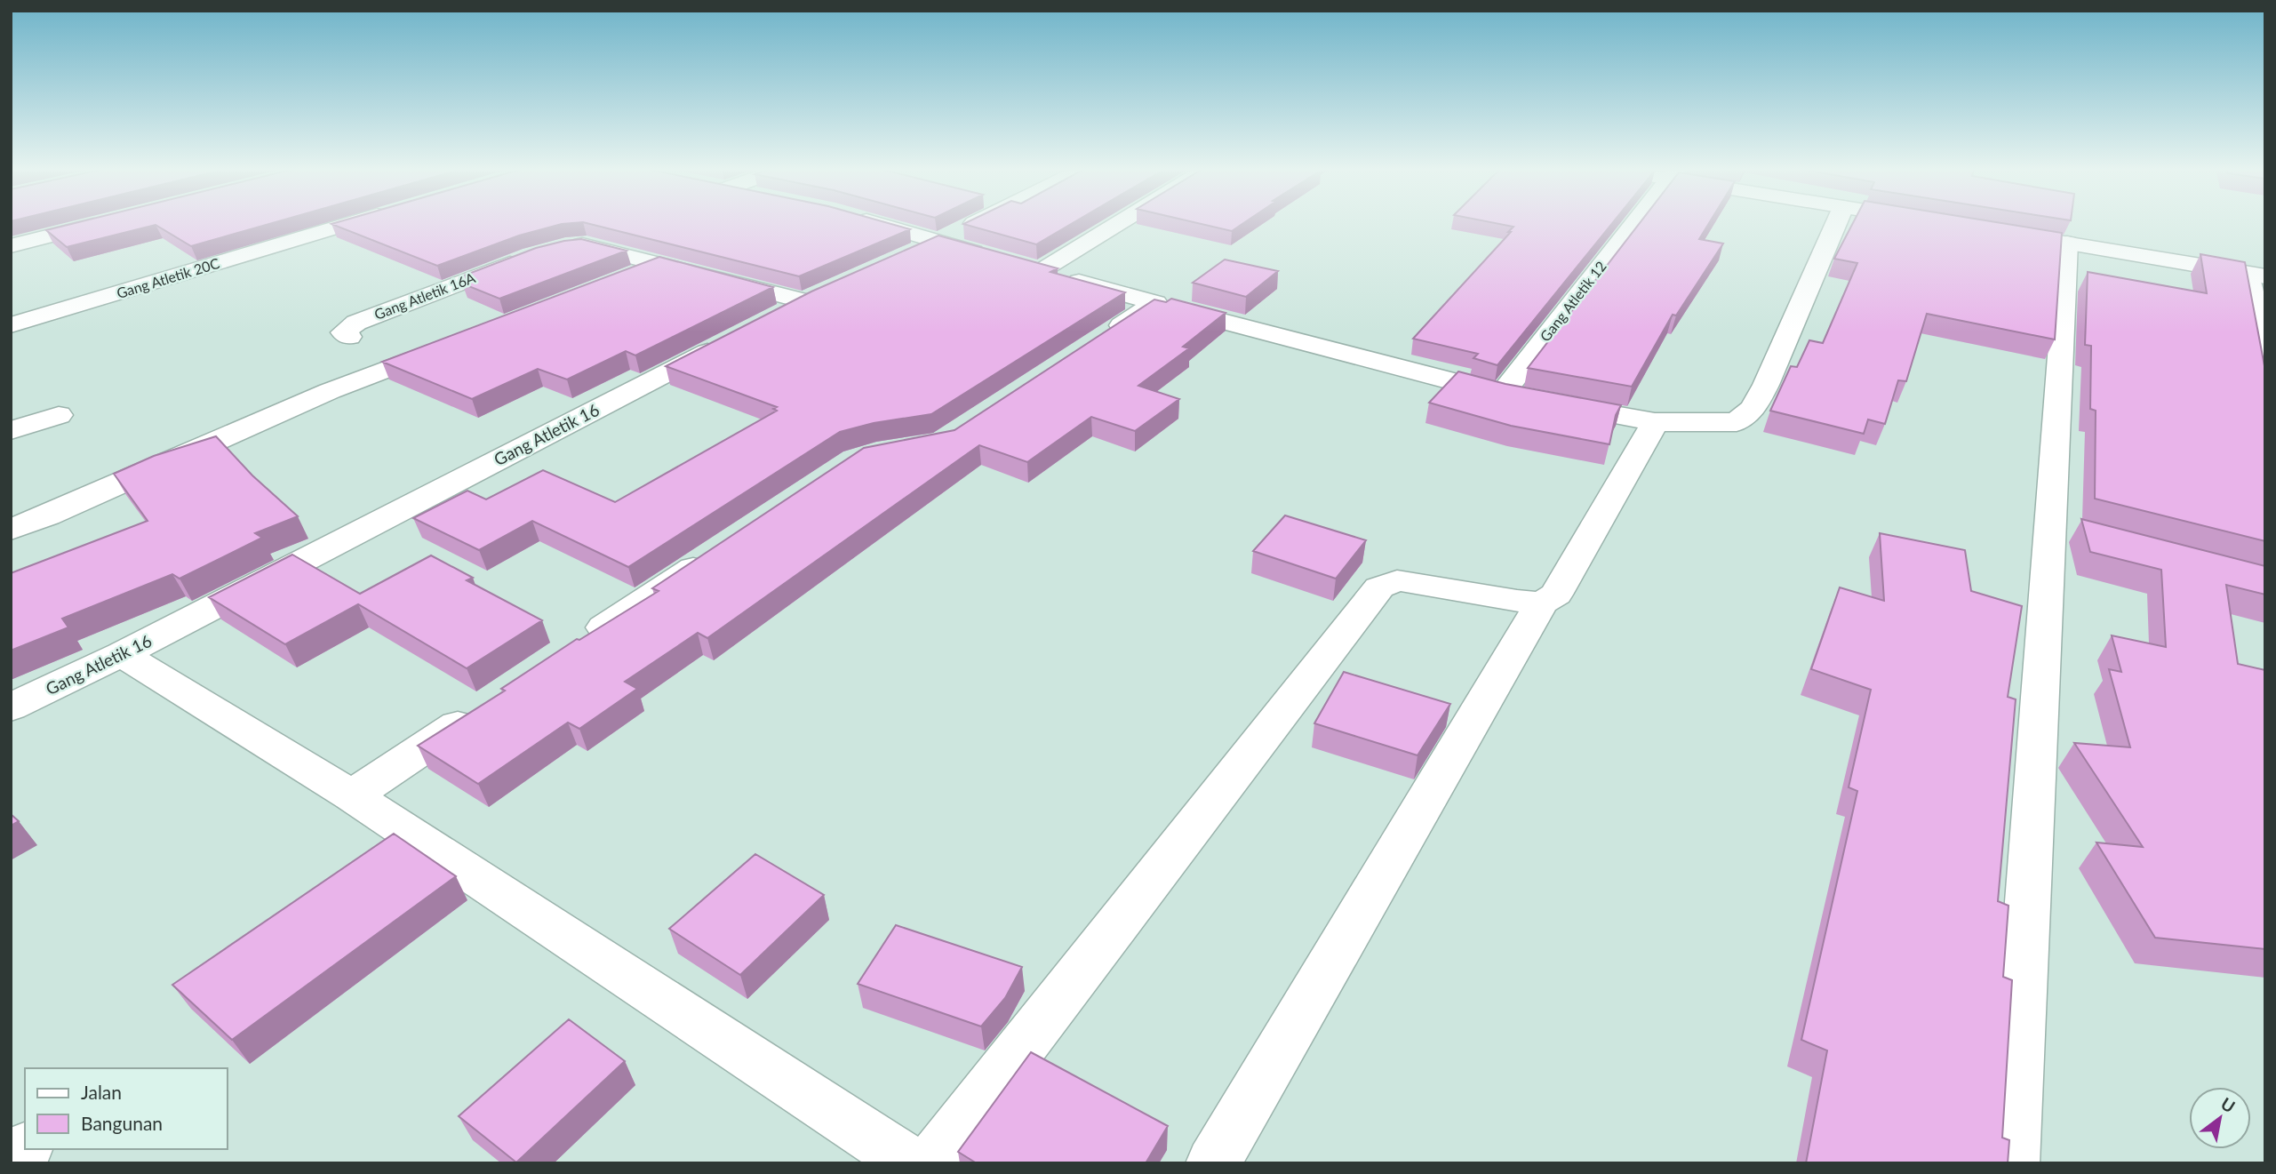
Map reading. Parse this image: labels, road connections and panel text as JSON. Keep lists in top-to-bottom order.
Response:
{
  "streets": {
    "street": [
      "Gang Atletik 20C",
      "Gang Atletik 16A",
      "Gang Atletik 12",
      "Gang Atletik 16"
    ]
  },
  "legend": ["Jalan", "Bangunan"],
  "north": "top right"
}
